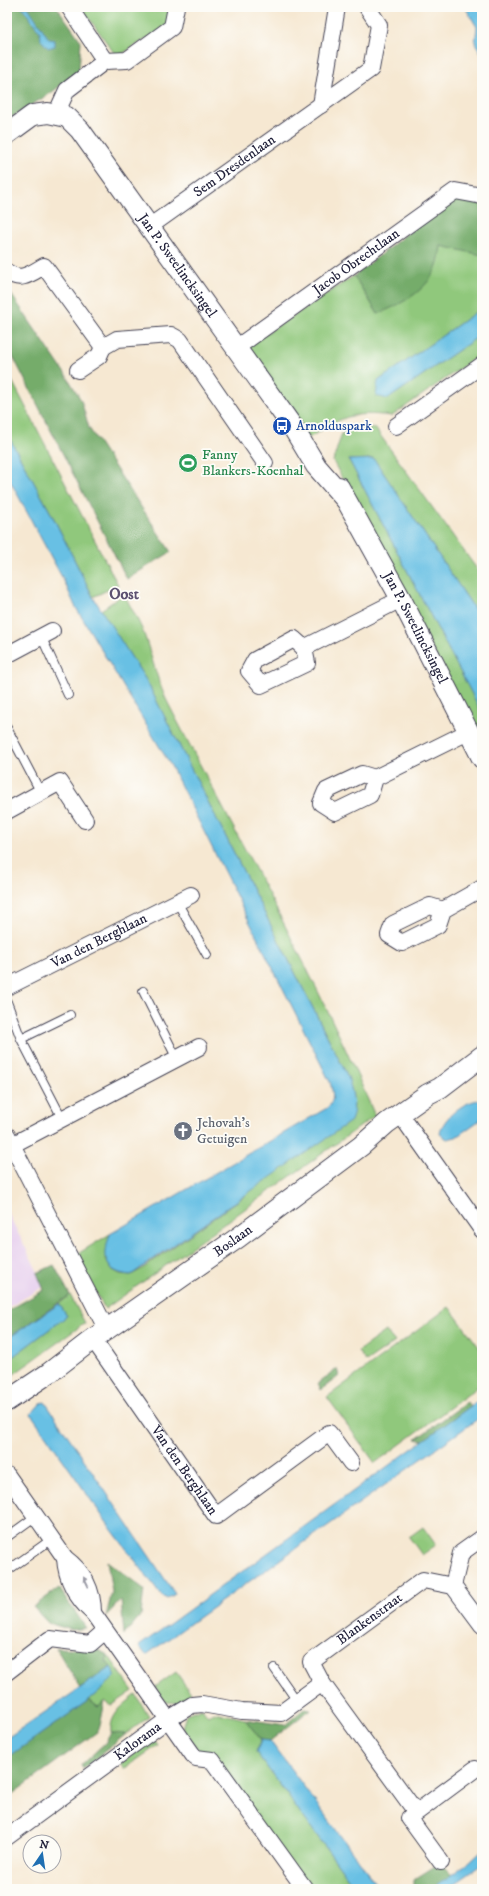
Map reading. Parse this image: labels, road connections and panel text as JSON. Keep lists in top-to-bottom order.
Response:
{
  "streets": {
    "street": [
      "Sem Dresdenlaan",
      "Jacob Obrechtlaan",
      "Jan P. Sweelincksingel",
      "Van den Berghlaan",
      "Boslaan",
      "Blankenstraat",
      "Kalorama"
    ]
  },
  "crossings": [
    ["Sem Dresdenlaan", "Jan P. Sweelincksingel"],
    ["Jacob Obrechtlaan", "Jan P. Sweelincksingel"],
    ["Van den Berghlaan", "Boslaan"]
  ],
  "districts": ["Oost"],
  "places": {
    "bus stop": ["Arnolduspark"],
    "sports": ["Fanny Blankers-Koenhal"],
    "church": ["Jehovah's Getuigen"]
  },
  "north": "top"
}
